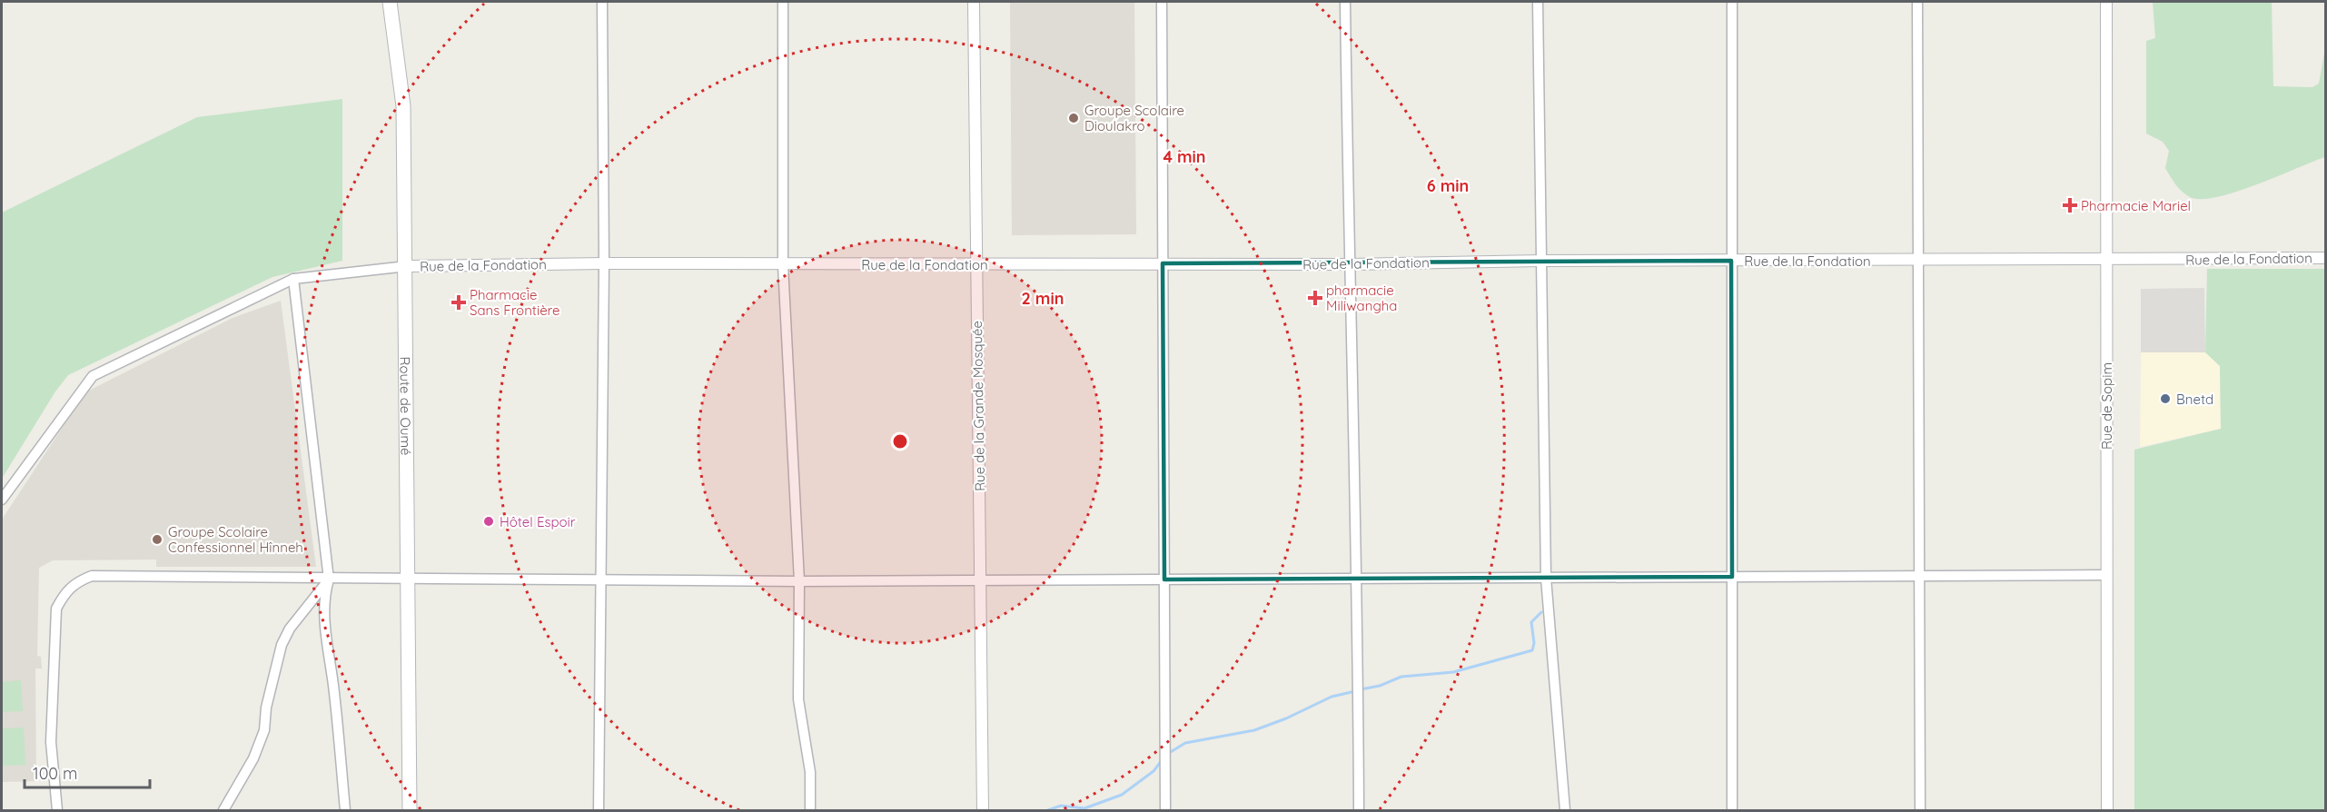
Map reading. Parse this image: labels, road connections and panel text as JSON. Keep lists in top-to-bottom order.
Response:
{
  "streets": {
    "main road": ["Route de Oumé"],
    "street": ["Rue de la Fondation", "Rue de la Grande Mosquée", "Rue de Sopim"]
  },
  "crossings": [
    ["Rue de la Fondation", "Route de Oumé"],
    ["Rue de la Fondation", "Rue de la Grande Mosquée"],
    ["Rue de la Fondation", "Rue de Sopim"]
  ],
  "places": {
    "other": [
      "Groupe Scolaire Dioulakro",
      "Bnetd",
      "Hôtel Espoir",
      "Groupe Scolaire Confessionnel Hînneh"
    ],
    "health": ["Pharmacie Mariel", "pharmacie Miliwangha", "Pharmacie Sans Frontière"]
  },
  "scale_bar": "100 m",
  "rings": ["4 min", "6 min", "2 min"]
}
